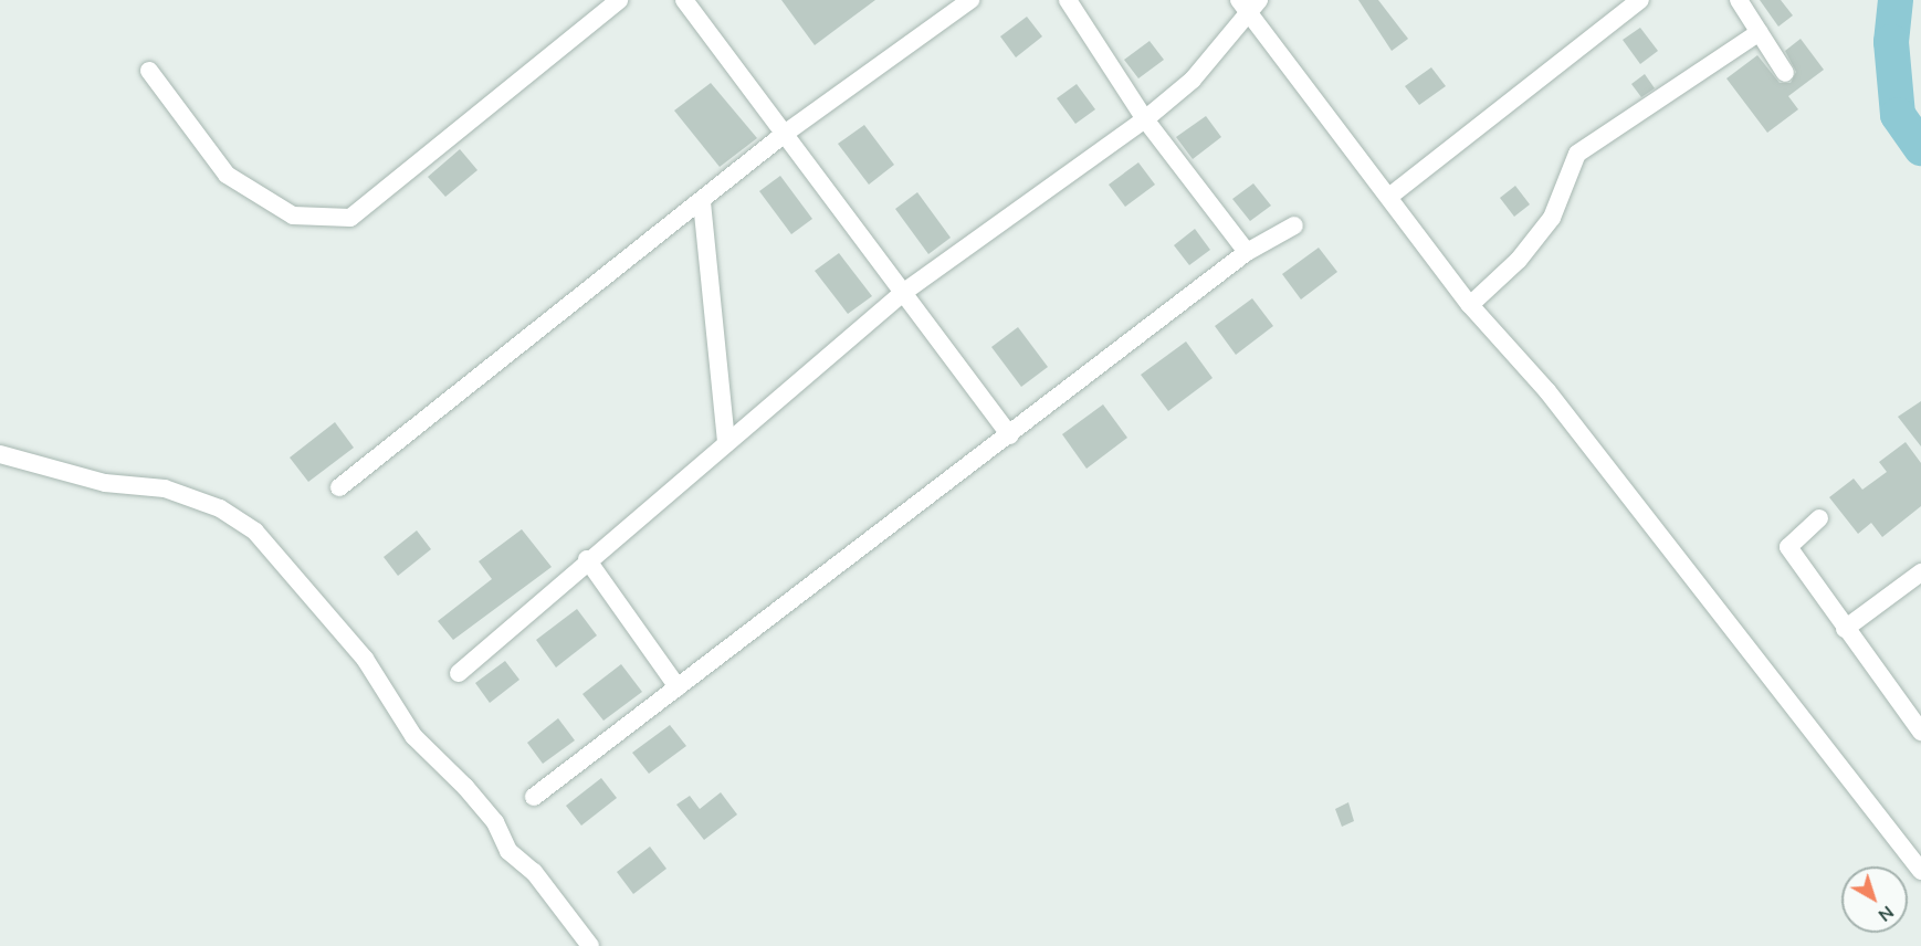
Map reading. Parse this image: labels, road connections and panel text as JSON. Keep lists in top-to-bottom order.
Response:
{
  "north": "bottom right"
}
